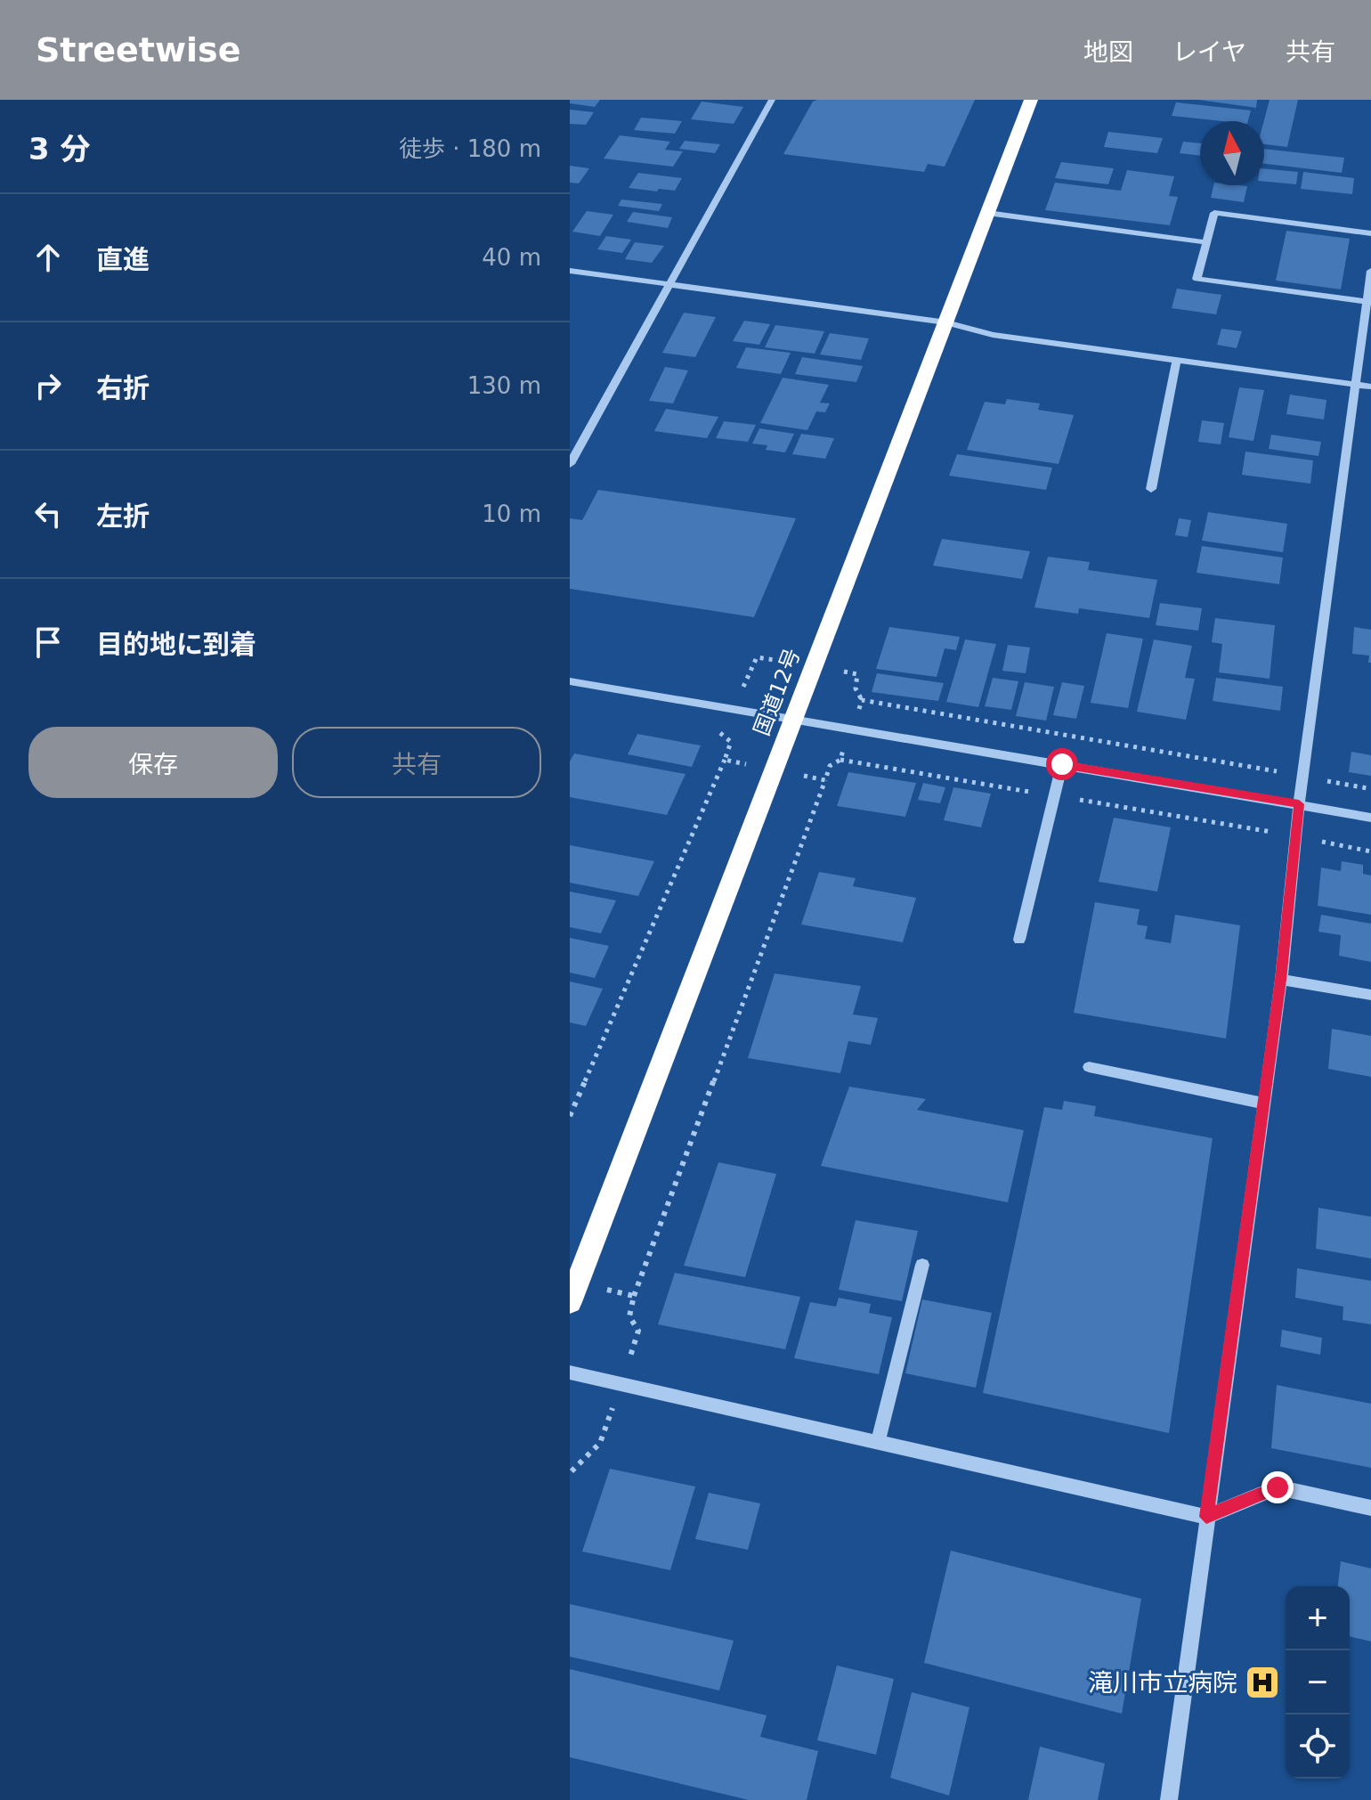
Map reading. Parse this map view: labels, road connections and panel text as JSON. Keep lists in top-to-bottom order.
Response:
{
  "streets": {
    "highway": ["国道12号"]
  },
  "places": {
    "hospital": ["滝川市立病院"]
  },
  "north": "top",
  "page": {
    "header": "Streetwise",
    "nav": ["地図", "レイヤ", "共有"],
    "heading": ["3 分", "徒歩 · 180 m"],
    "list": [
      ["直進", "40 m"],
      ["右折", "130 m"],
      ["左折", "10 m"],
      "目的地に到着"
    ],
    "buttons": ["保存", "共有"],
    "map_buttons": ["+", "−"]
  }
}
